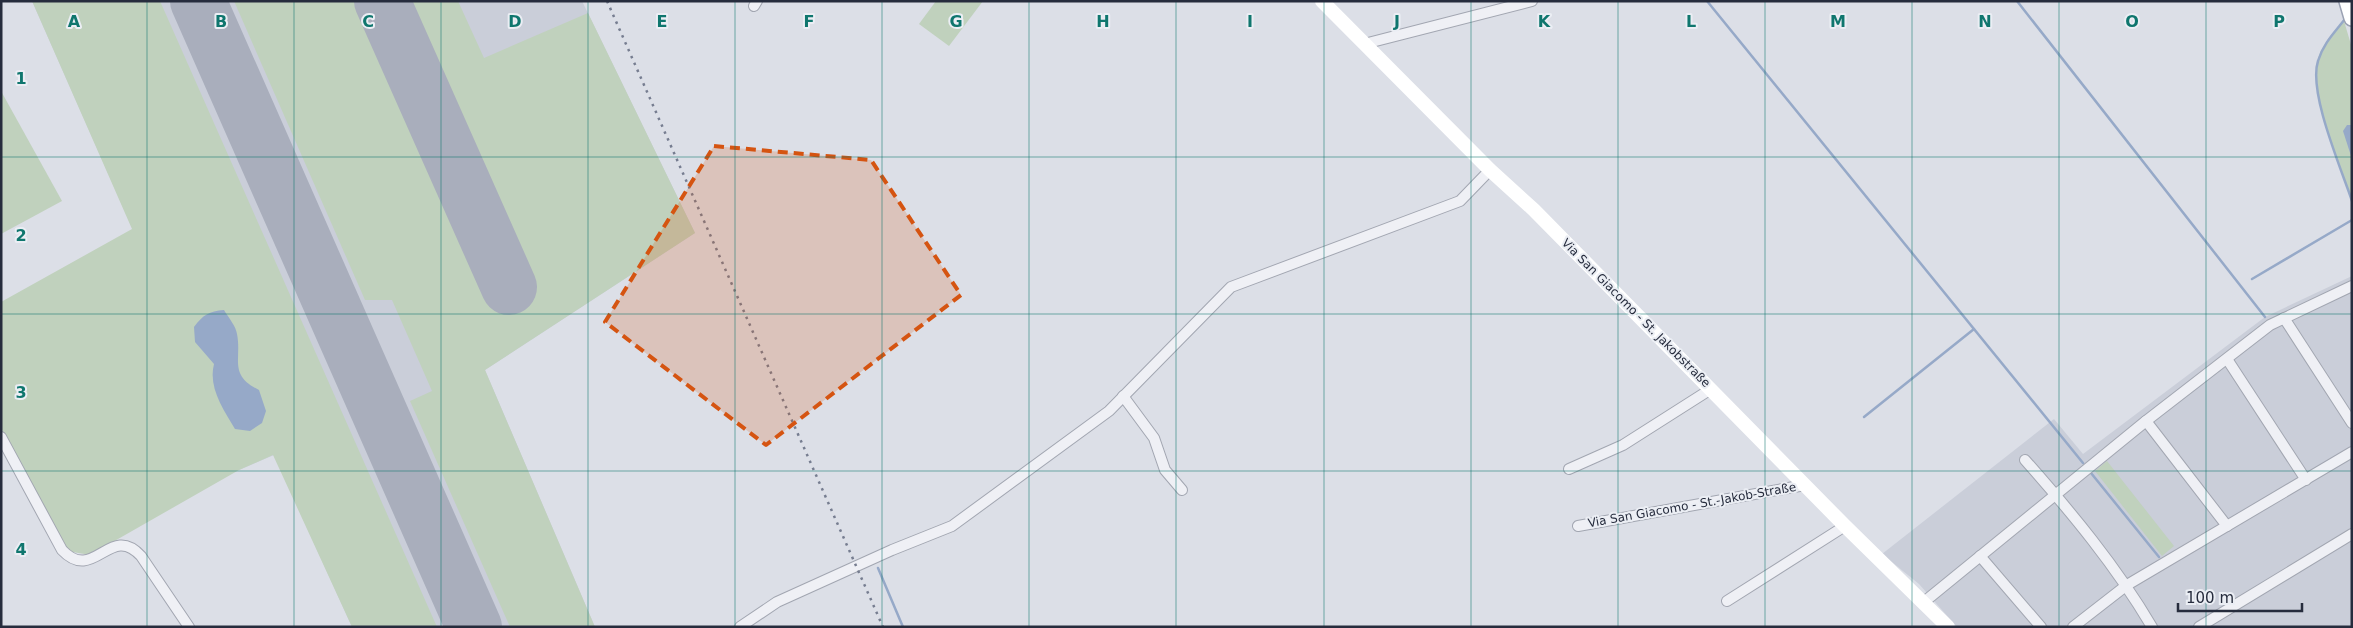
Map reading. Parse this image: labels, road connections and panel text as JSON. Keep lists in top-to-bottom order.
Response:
{
  "streets": {
    "street": ["Via San Giacomo - St. Jakobstraße", "Via San Giacomo - St.-Jakob-Straße"]
  },
  "crossings": [
    ["Via San Giacomo - St. Jakobstraße", "Via San Giacomo - St.-Jakob-Straße"]
  ],
  "scale_bar": "100 m",
  "grid": {
    "columns": [
      "A",
      "B",
      "C",
      "D",
      "E",
      "F",
      "G",
      "H",
      "I",
      "J",
      "K",
      "L",
      "M",
      "N",
      "O",
      "P"
    ],
    "rows": [
      "1",
      "2",
      "3",
      "4"
    ]
  }
}
